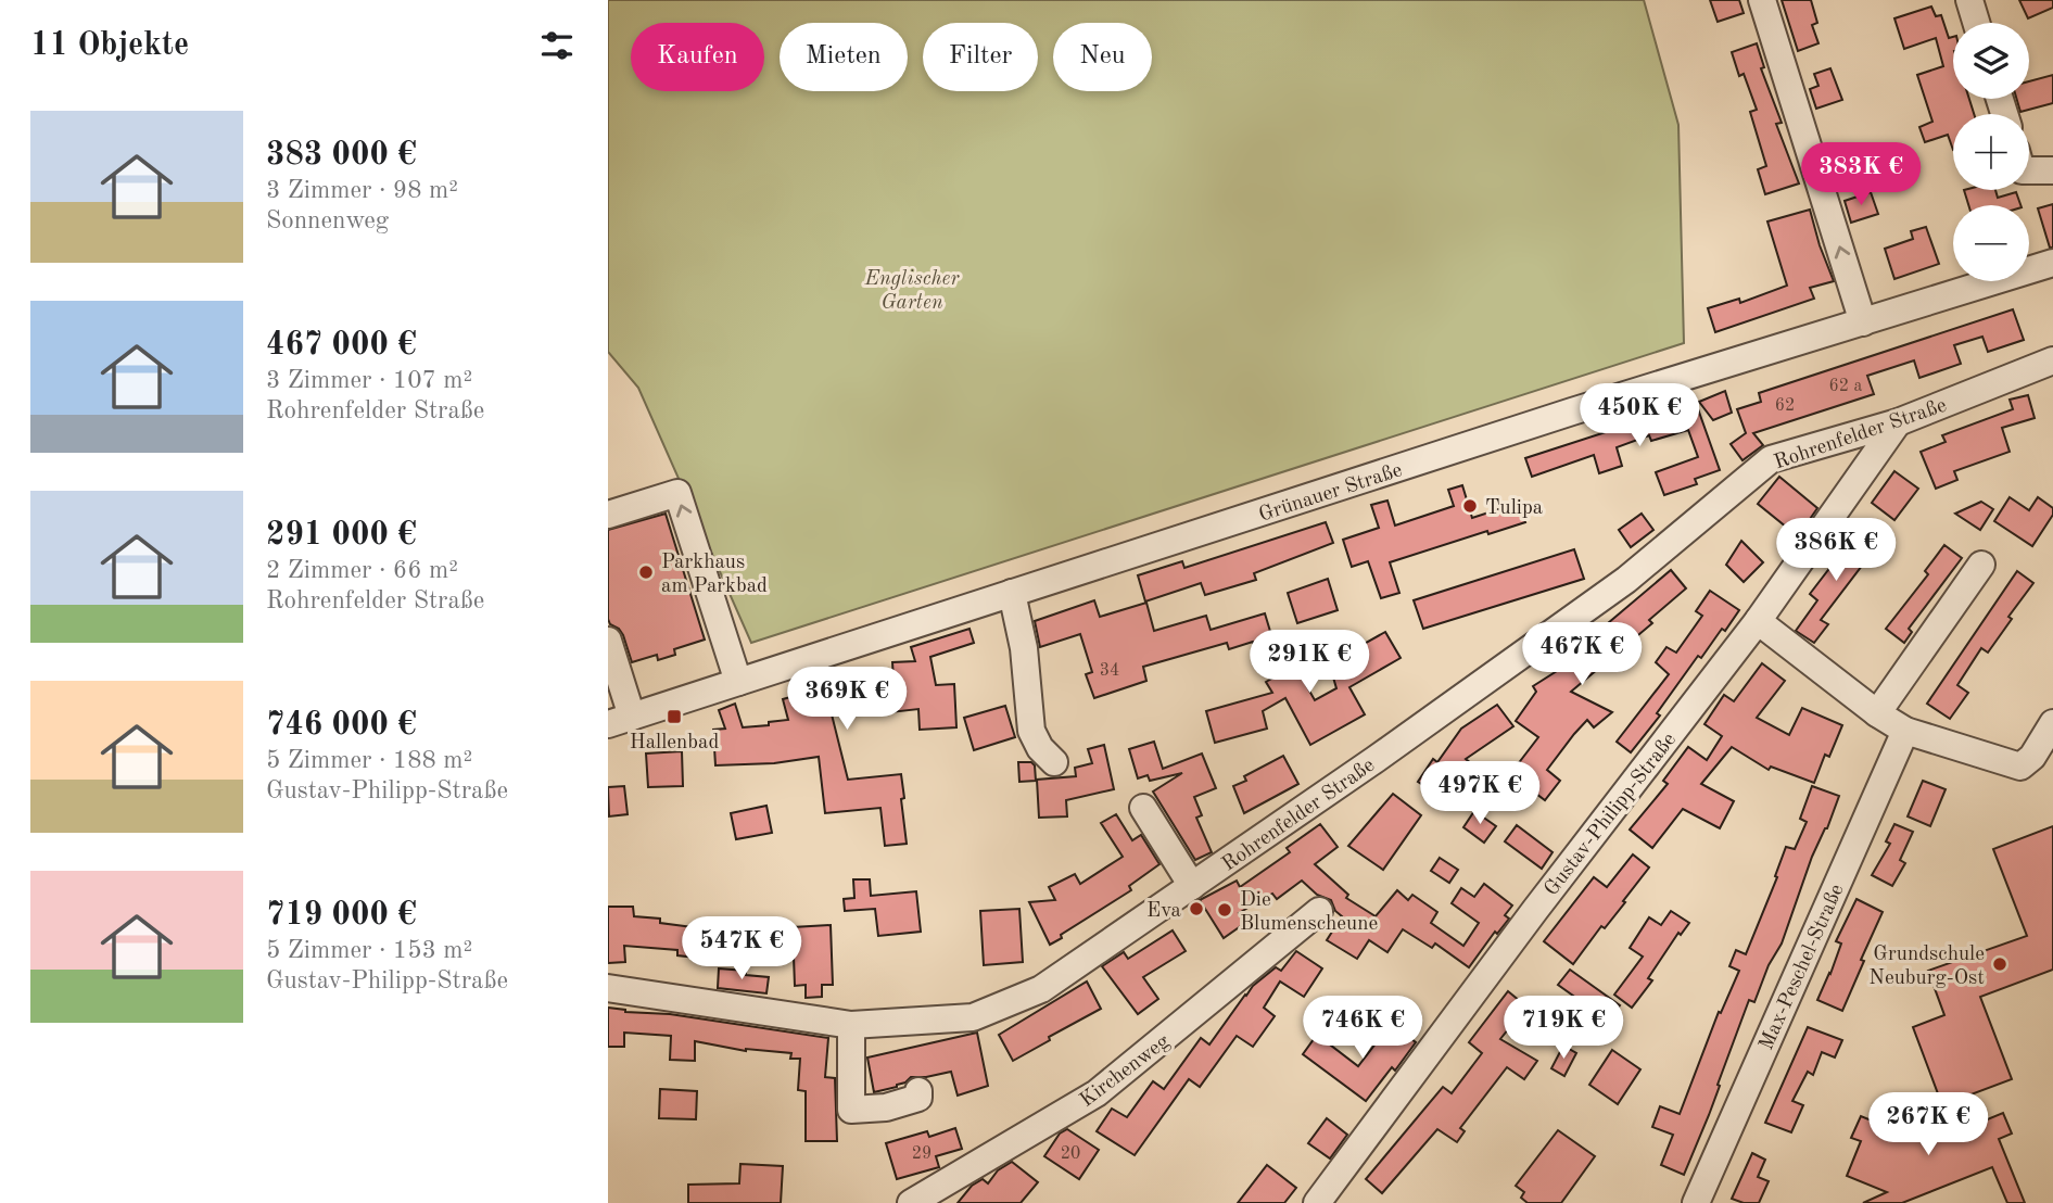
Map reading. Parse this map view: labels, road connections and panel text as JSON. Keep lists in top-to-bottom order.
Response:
{
  "streets": {
    "street": [
      "Rohrenfelder Straße",
      "Grünauer Straße",
      "Gustav-Philipp-Straße",
      "Max-Peschel-Straße",
      "Kirchenweg"
    ]
  },
  "crossings": [
    ["Rohrenfelder Straße", "Gustav-Philipp-Straße"]
  ],
  "parks": ["Englischer Garten"],
  "places": {
    "other": [
      "Tulipa",
      "Parkhaus am Parkbad",
      "Eva",
      "Die Blumenscheune",
      "Grundschule Neuburg-Ost"
    ],
    "transit": ["Hallenbad"]
  },
  "house_numbers": [
    "62 a",
    "62",
    "34",
    "29",
    "20"
  ],
  "page": {
    "heading": "11 Objekte",
    "map_buttons": ["+", "−"],
    "chip": [
      "Kaufen",
      "Mieten",
      "Filter",
      "Neu"
    ],
    "list": [
      {
        "name": "383 000 €",
        "note": "3 Zimmer · 98 m² · Sonnenweg"
      },
      {
        "name": "467 000 €",
        "note": "3 Zimmer · 107 m² · Rohrenfelder Straße"
      },
      {
        "name": "291 000 €",
        "note": "2 Zimmer · 66 m² · Rohrenfelder Straße"
      },
      {
        "name": "746 000 €",
        "note": "5 Zimmer · 188 m² · Gustav-Philipp-Straße"
      },
      {
        "name": "719 000 €",
        "note": "5 Zimmer · 153 m² · Gustav-Philipp-Straße"
      }
    ],
    "price": [
      "383K €",
      "450K €",
      "386K €",
      "467K €",
      "291K €",
      "369K €",
      "497K €",
      "547K €",
      "746K €",
      "719K €",
      "267K €"
    ]
  }
}
